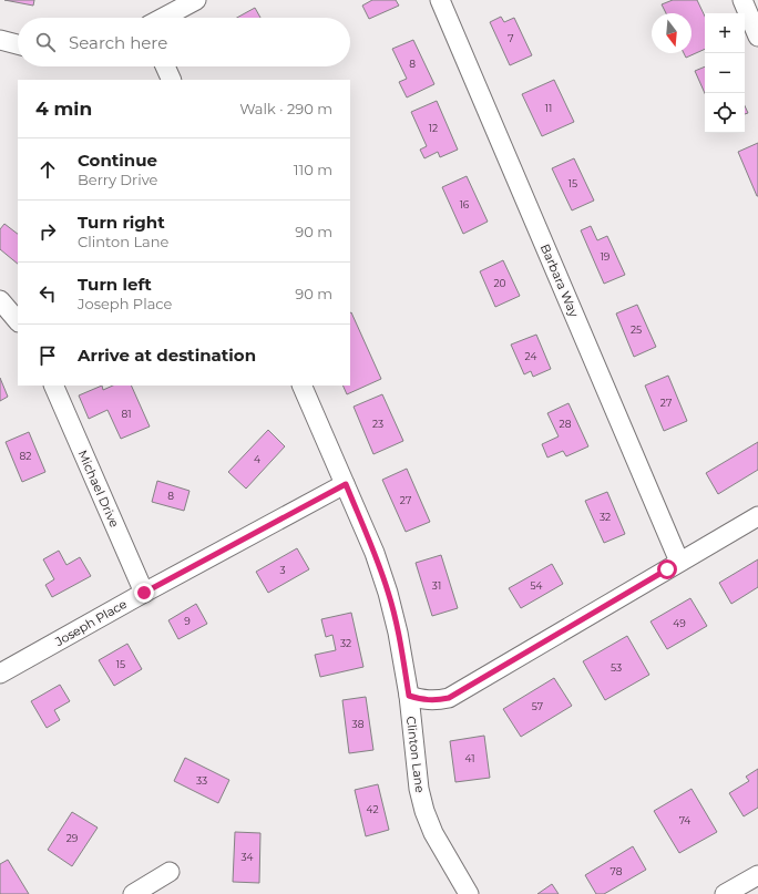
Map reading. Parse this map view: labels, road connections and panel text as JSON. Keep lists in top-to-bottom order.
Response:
{
  "streets": {
    "street": [
      "Barbara Way",
      "Michael Drive",
      "Joseph Place",
      "Clinton Lane"
    ]
  },
  "crossings": [
    ["Michael Drive", "Joseph Place"],
    ["Joseph Place", "Clinton Lane"]
  ],
  "house_numbers": [
    "7",
    "8",
    "11",
    "12",
    "15",
    "16",
    "19",
    "20",
    "25",
    "24",
    "27",
    "81",
    "23",
    "28",
    "82",
    "4",
    "8",
    "27",
    "32",
    "3",
    "31",
    "54",
    "9",
    "49",
    "32",
    "15",
    "53",
    "57",
    "38",
    "41",
    "33",
    "42",
    "74",
    "29",
    "34",
    "78"
  ],
  "north": "bottom",
  "page": {
    "map_buttons": ["+", "−"],
    "search": "Search here",
    "heading": ["4 min", "Walk · 290 m"],
    "list": [
      ["Continue", "Berry Drive", "110 m"],
      ["Turn right", "Clinton Lane", "90 m"],
      ["Turn left", "Joseph Place", "90 m"],
      "Arrive at destination"
    ]
  }
}
